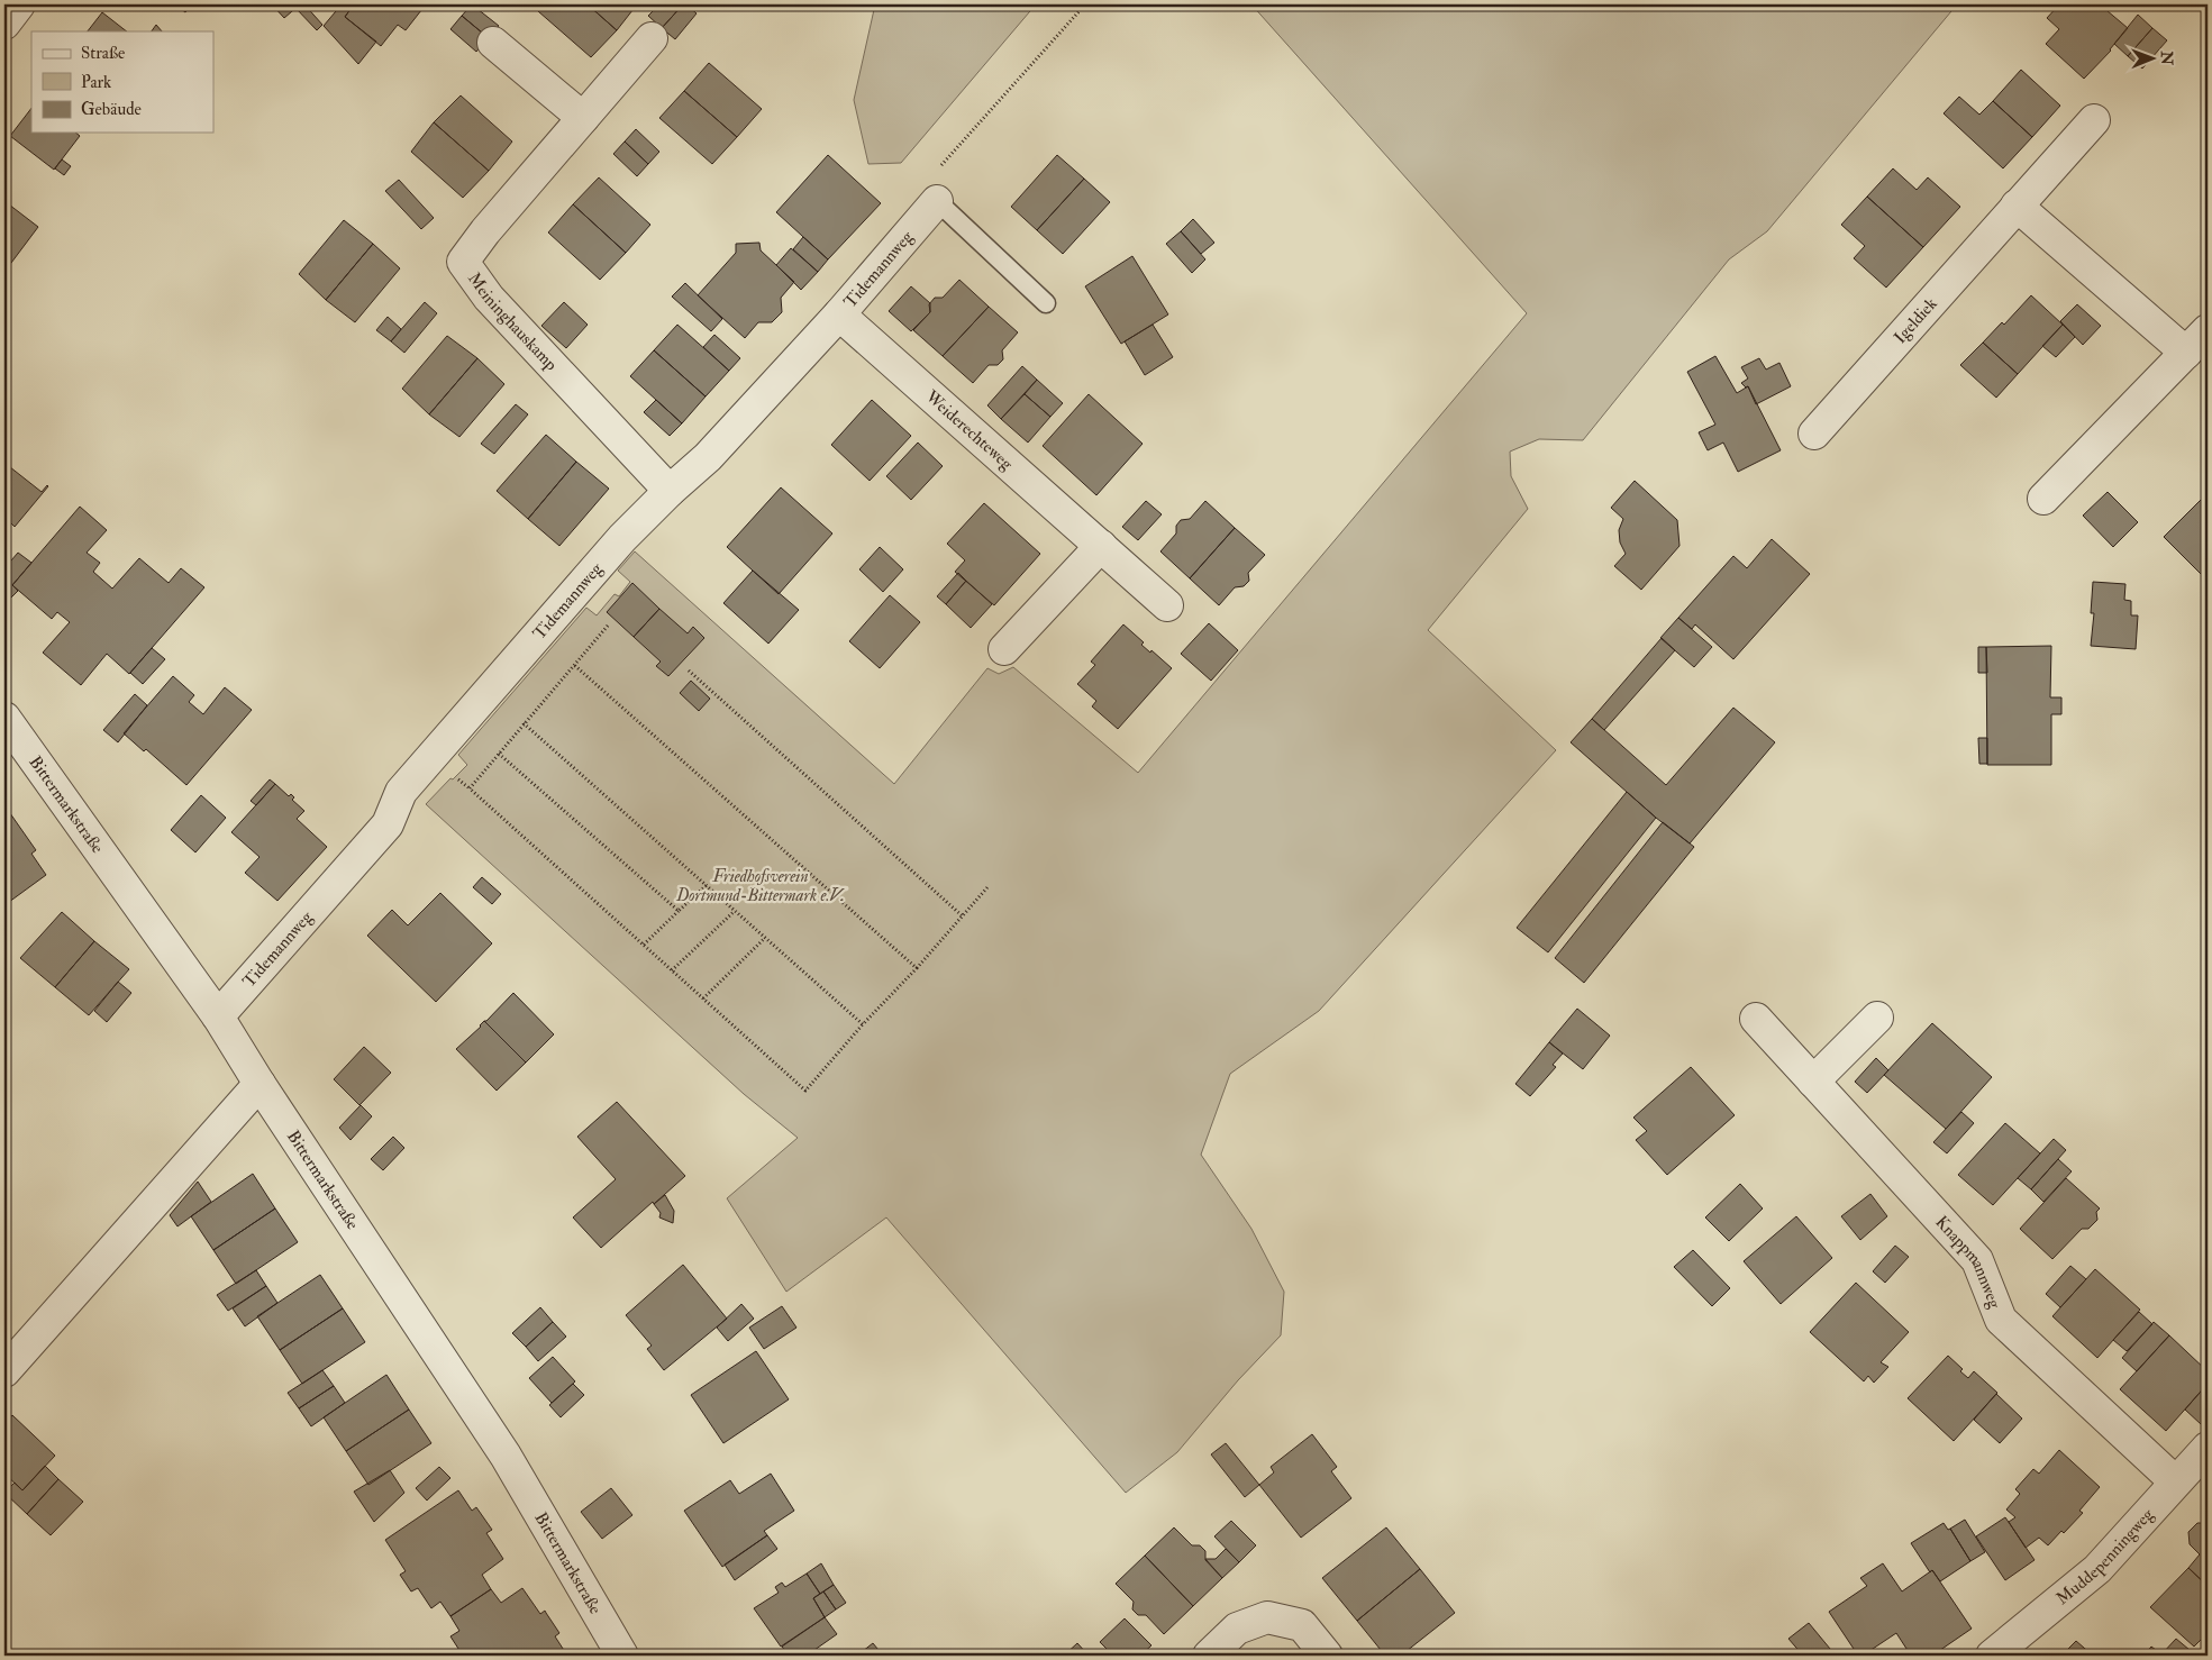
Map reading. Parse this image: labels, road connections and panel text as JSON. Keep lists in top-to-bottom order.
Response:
{
  "streets": {
    "street": [
      "Tidemannweg",
      "Igeldiek",
      "Meininghauskamp",
      "Weiderechteweg",
      "Bittermarkstraße",
      "Knappmannweg",
      "Muddepenningweg"
    ]
  },
  "crossings": [
    ["Tidemannweg", "Meininghauskamp"],
    ["Tidemannweg", "Weiderechteweg"],
    ["Tidemannweg", "Bittermarkstraße"],
    ["Knappmannweg", "Muddepenningweg"]
  ],
  "parks": ["Friedhofsverein Dortmund-Bittermark e.V."],
  "legend": ["Straße", "Park", "Gebäude"],
  "north": "right"
}
